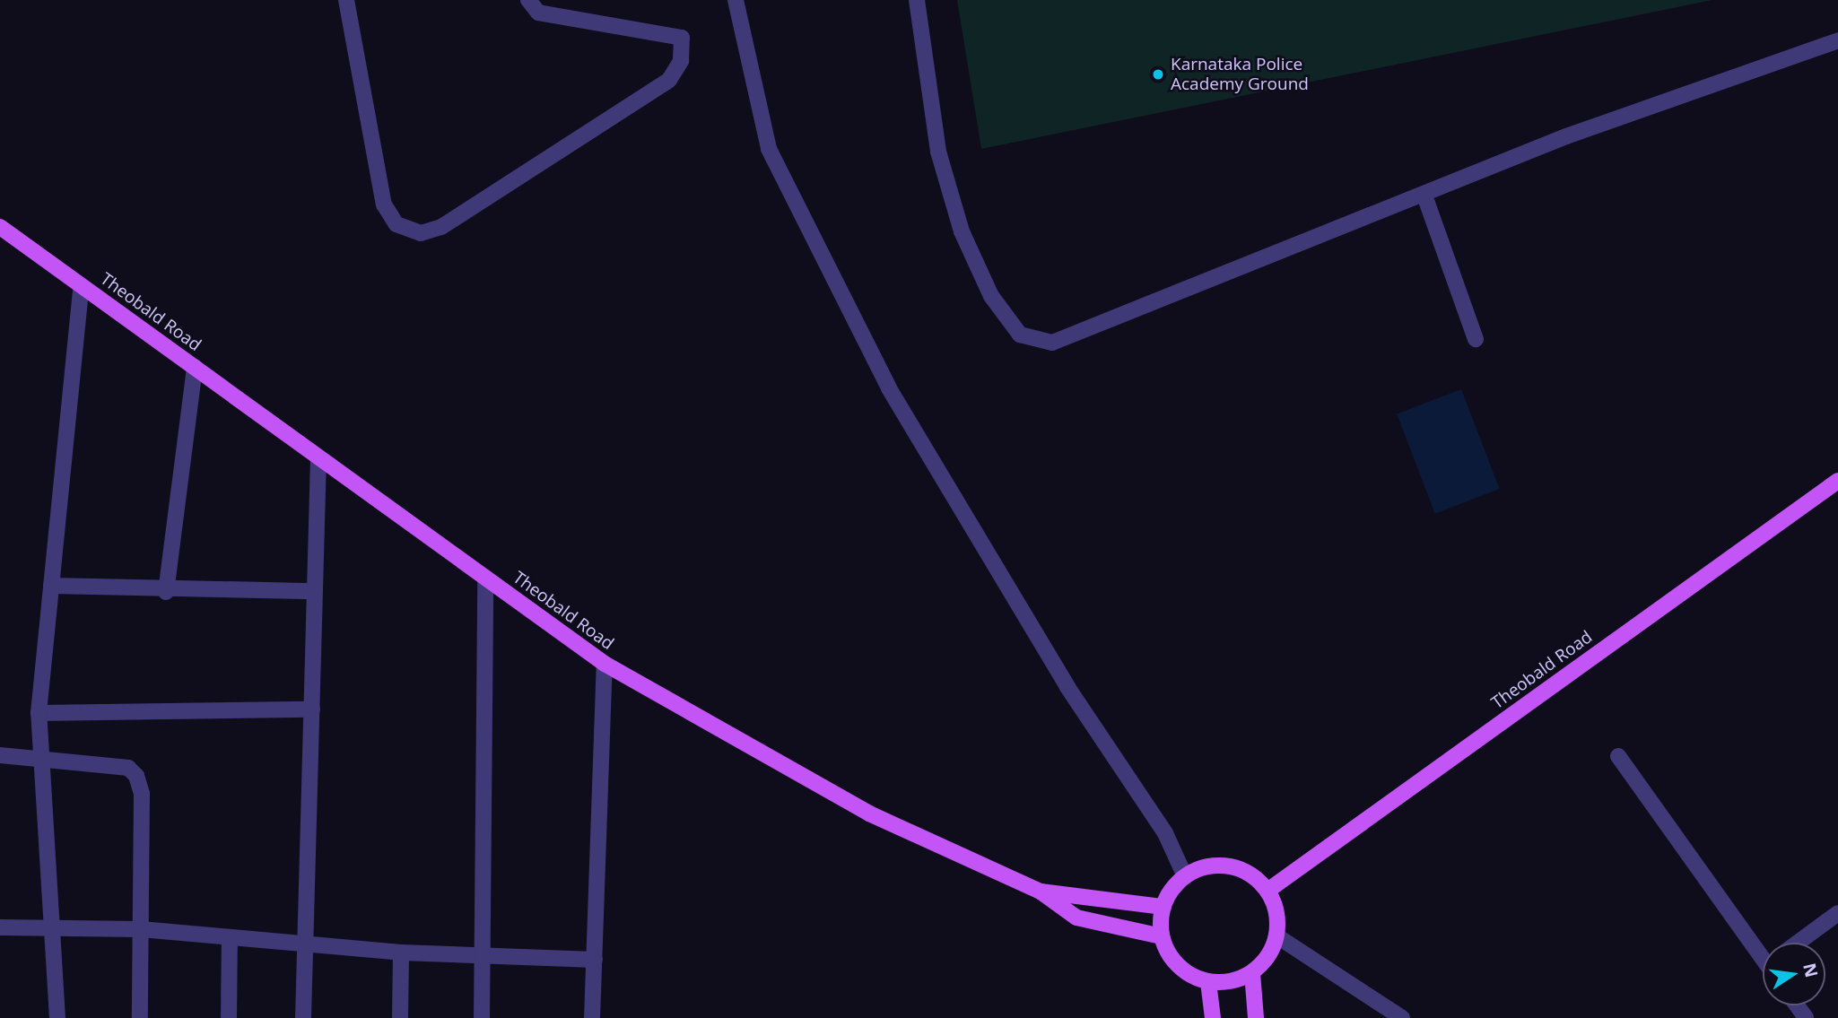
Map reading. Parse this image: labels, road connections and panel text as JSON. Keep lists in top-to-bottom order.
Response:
{
  "streets": {
    "main road": ["Theobald Road"]
  },
  "places": ["Karnataka Police Academy Ground"],
  "north": "right"
}
